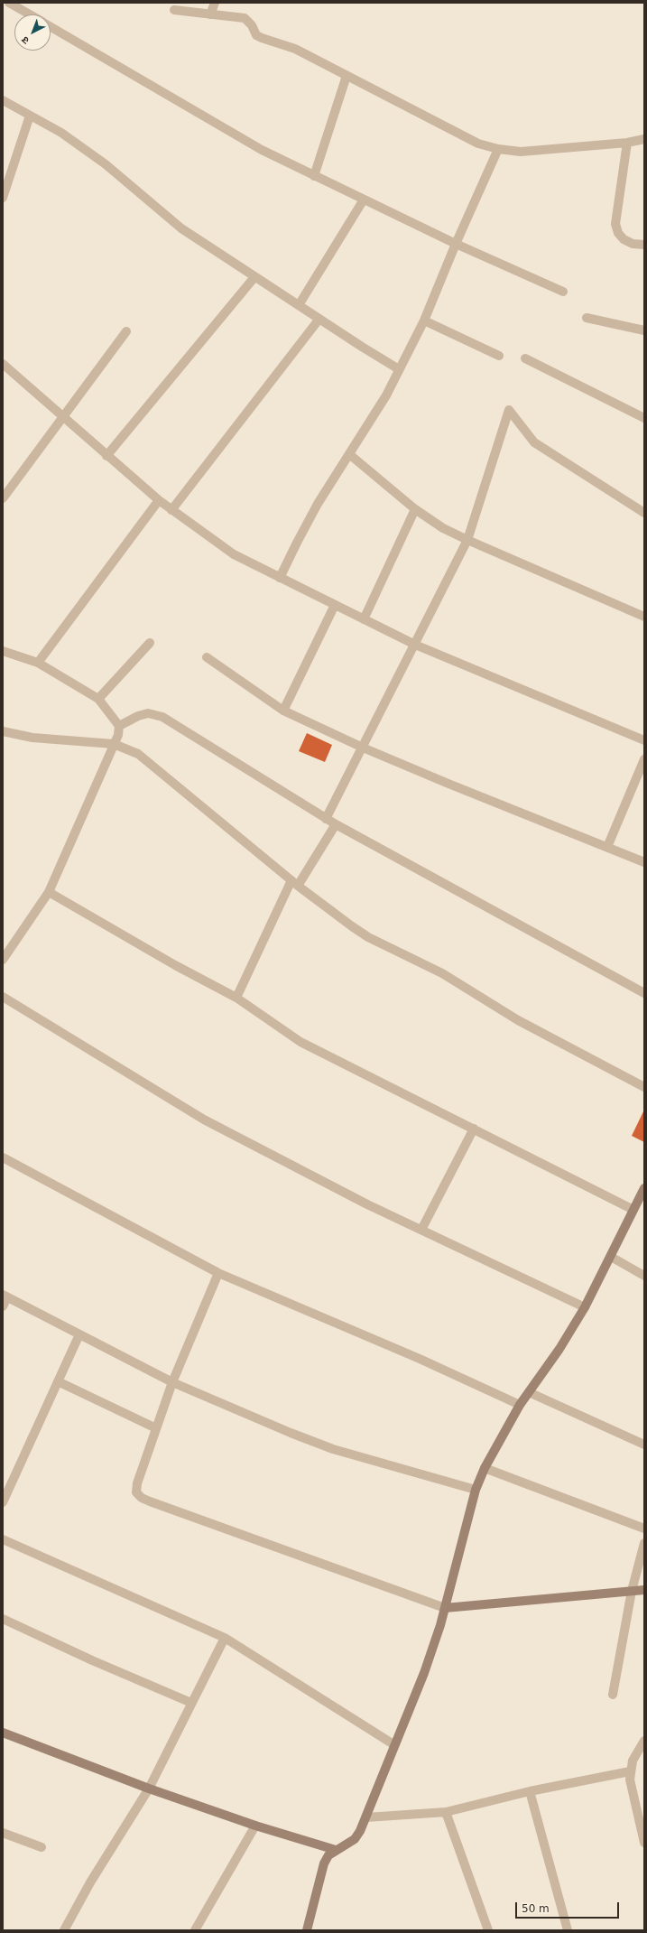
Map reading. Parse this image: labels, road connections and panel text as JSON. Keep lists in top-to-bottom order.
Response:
{
  "scale_bar": "50 m",
  "north": "bottom left"
}
